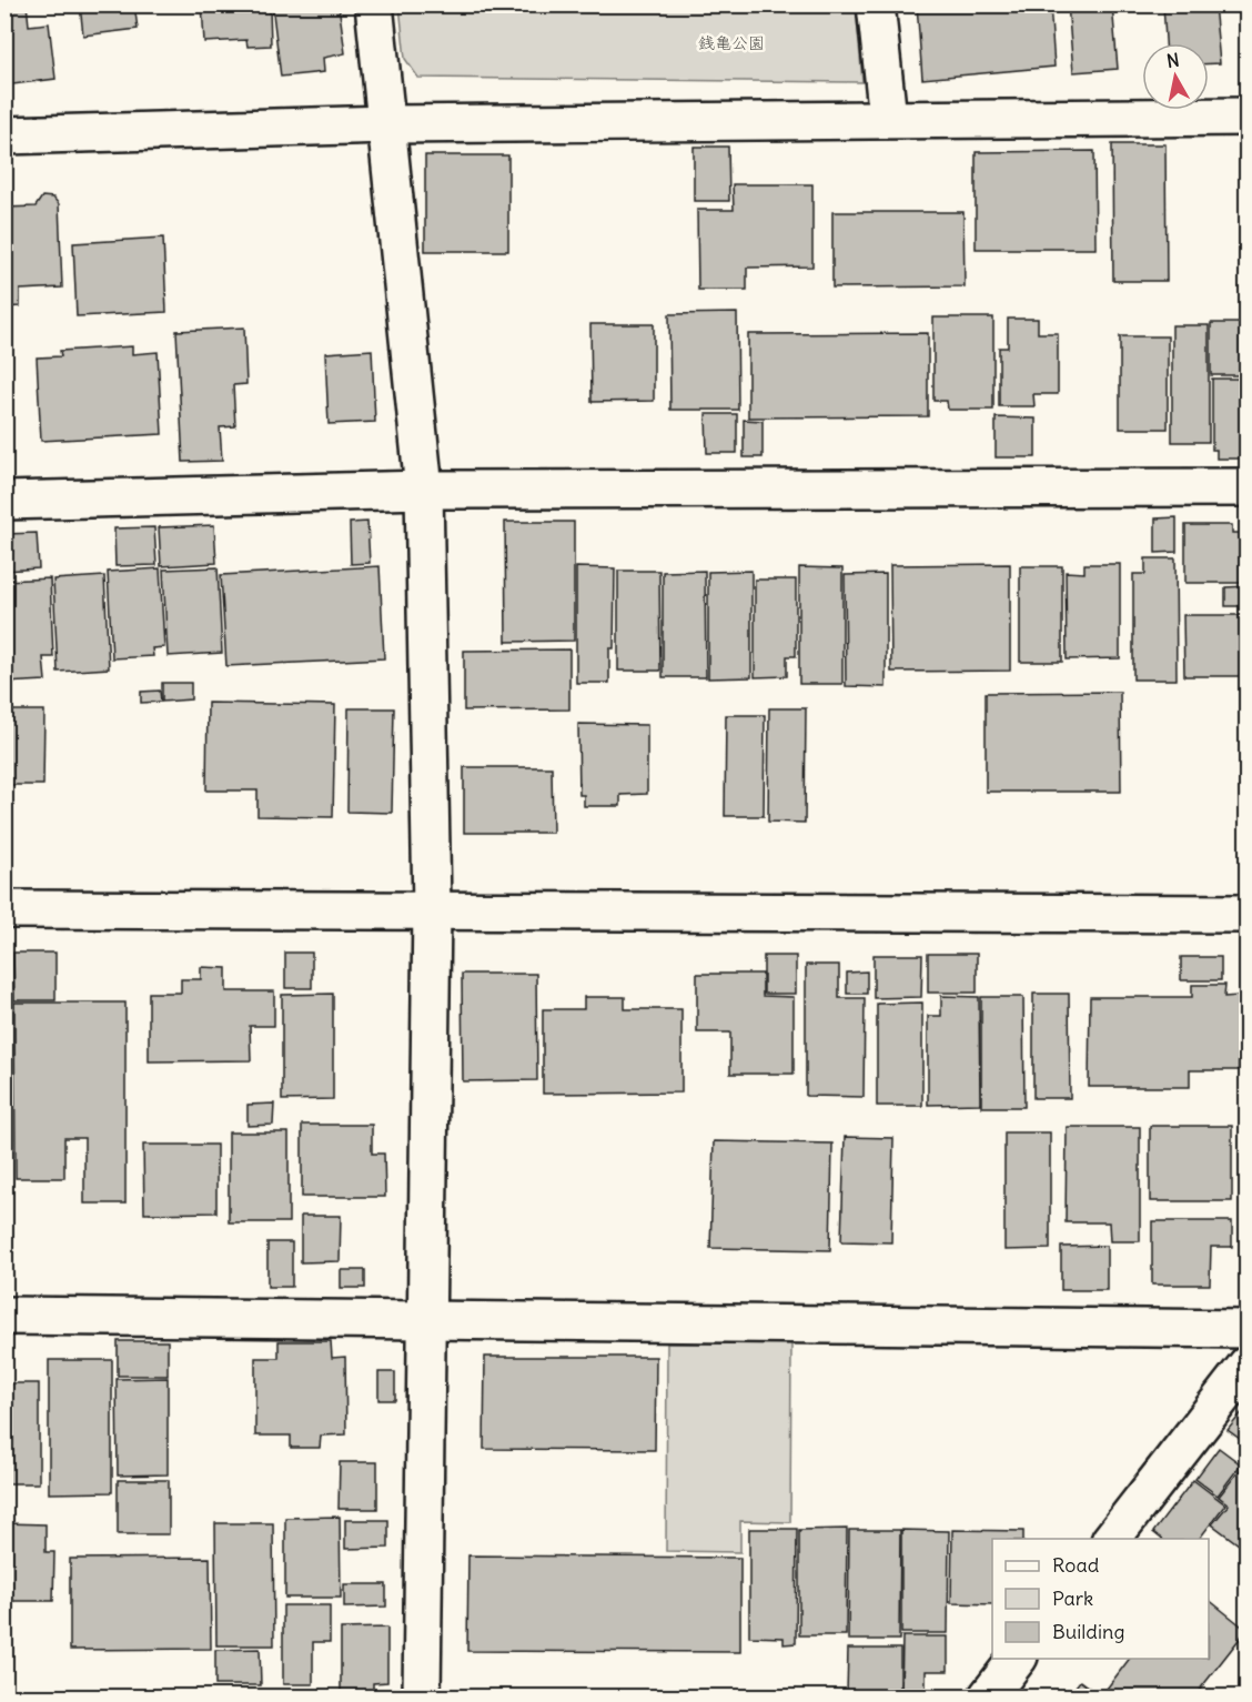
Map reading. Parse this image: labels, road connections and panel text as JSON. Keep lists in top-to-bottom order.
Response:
{
  "parks": ["銭亀公園"],
  "legend": ["Road", "Park", "Building"],
  "north": "top"
}
